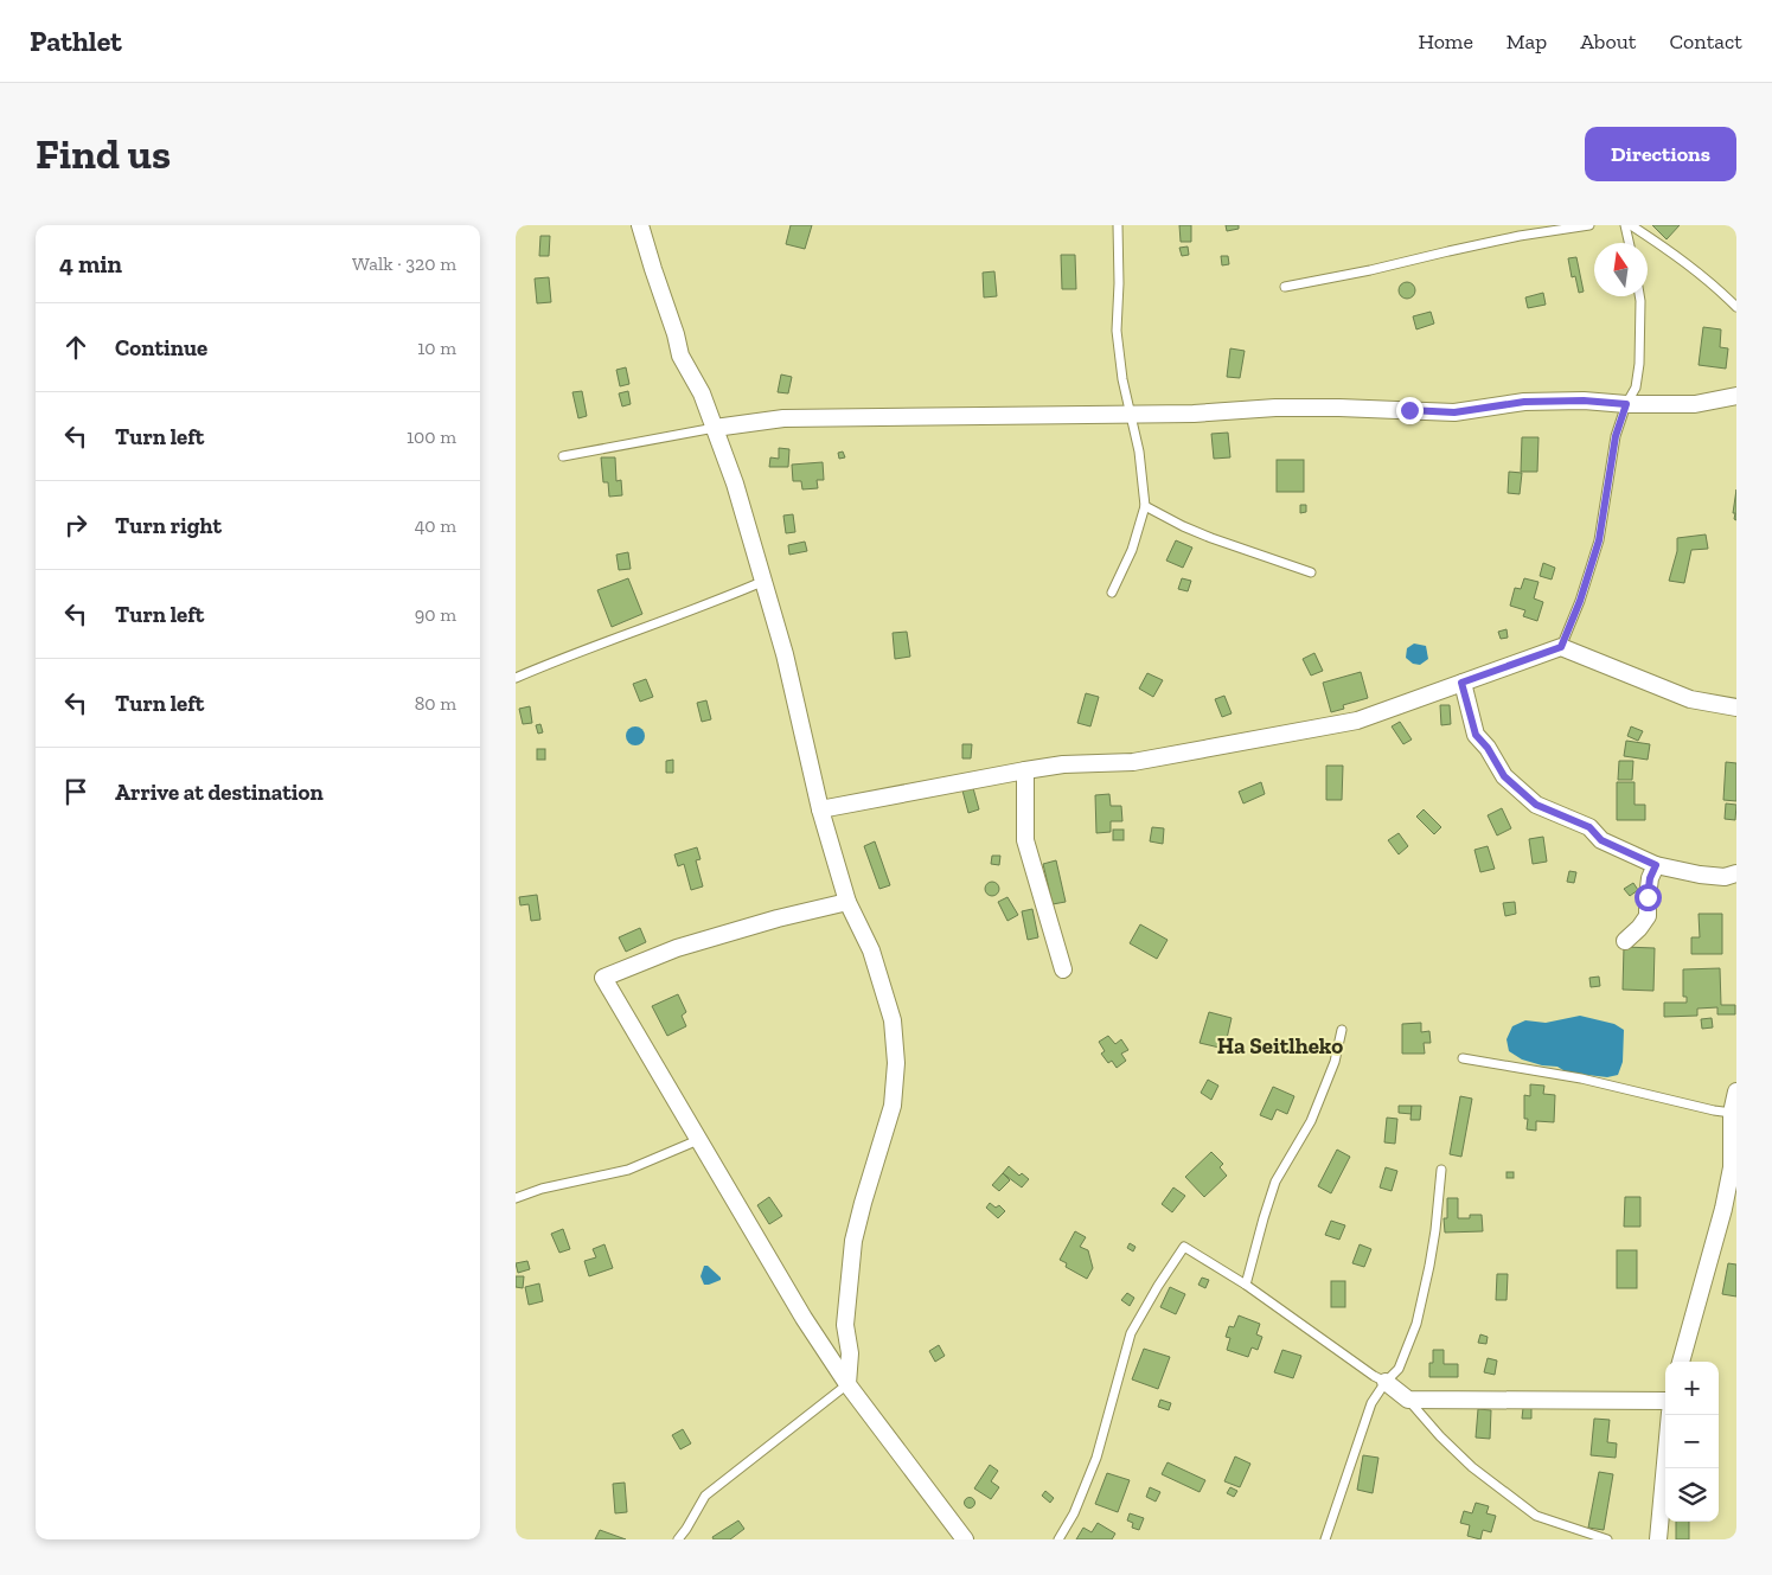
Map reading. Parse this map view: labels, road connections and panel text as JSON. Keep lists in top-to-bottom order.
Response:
{
  "districts": ["Ha Seitlheko"],
  "north": "top",
  "page": {
    "header": "Pathlet",
    "nav": [
      "Home",
      "Map",
      "About",
      "Contact"
    ],
    "buttons": "Directions",
    "title": "Find us",
    "heading": ["4 min", "Walk · 320 m"],
    "list": [
      ["Continue", "10 m"],
      ["Turn left", "100 m"],
      ["Turn right", "40 m"],
      ["Turn left", "90 m"],
      ["Turn left", "80 m"],
      "Arrive at destination"
    ],
    "map_buttons": ["+", "−"]
  }
}
